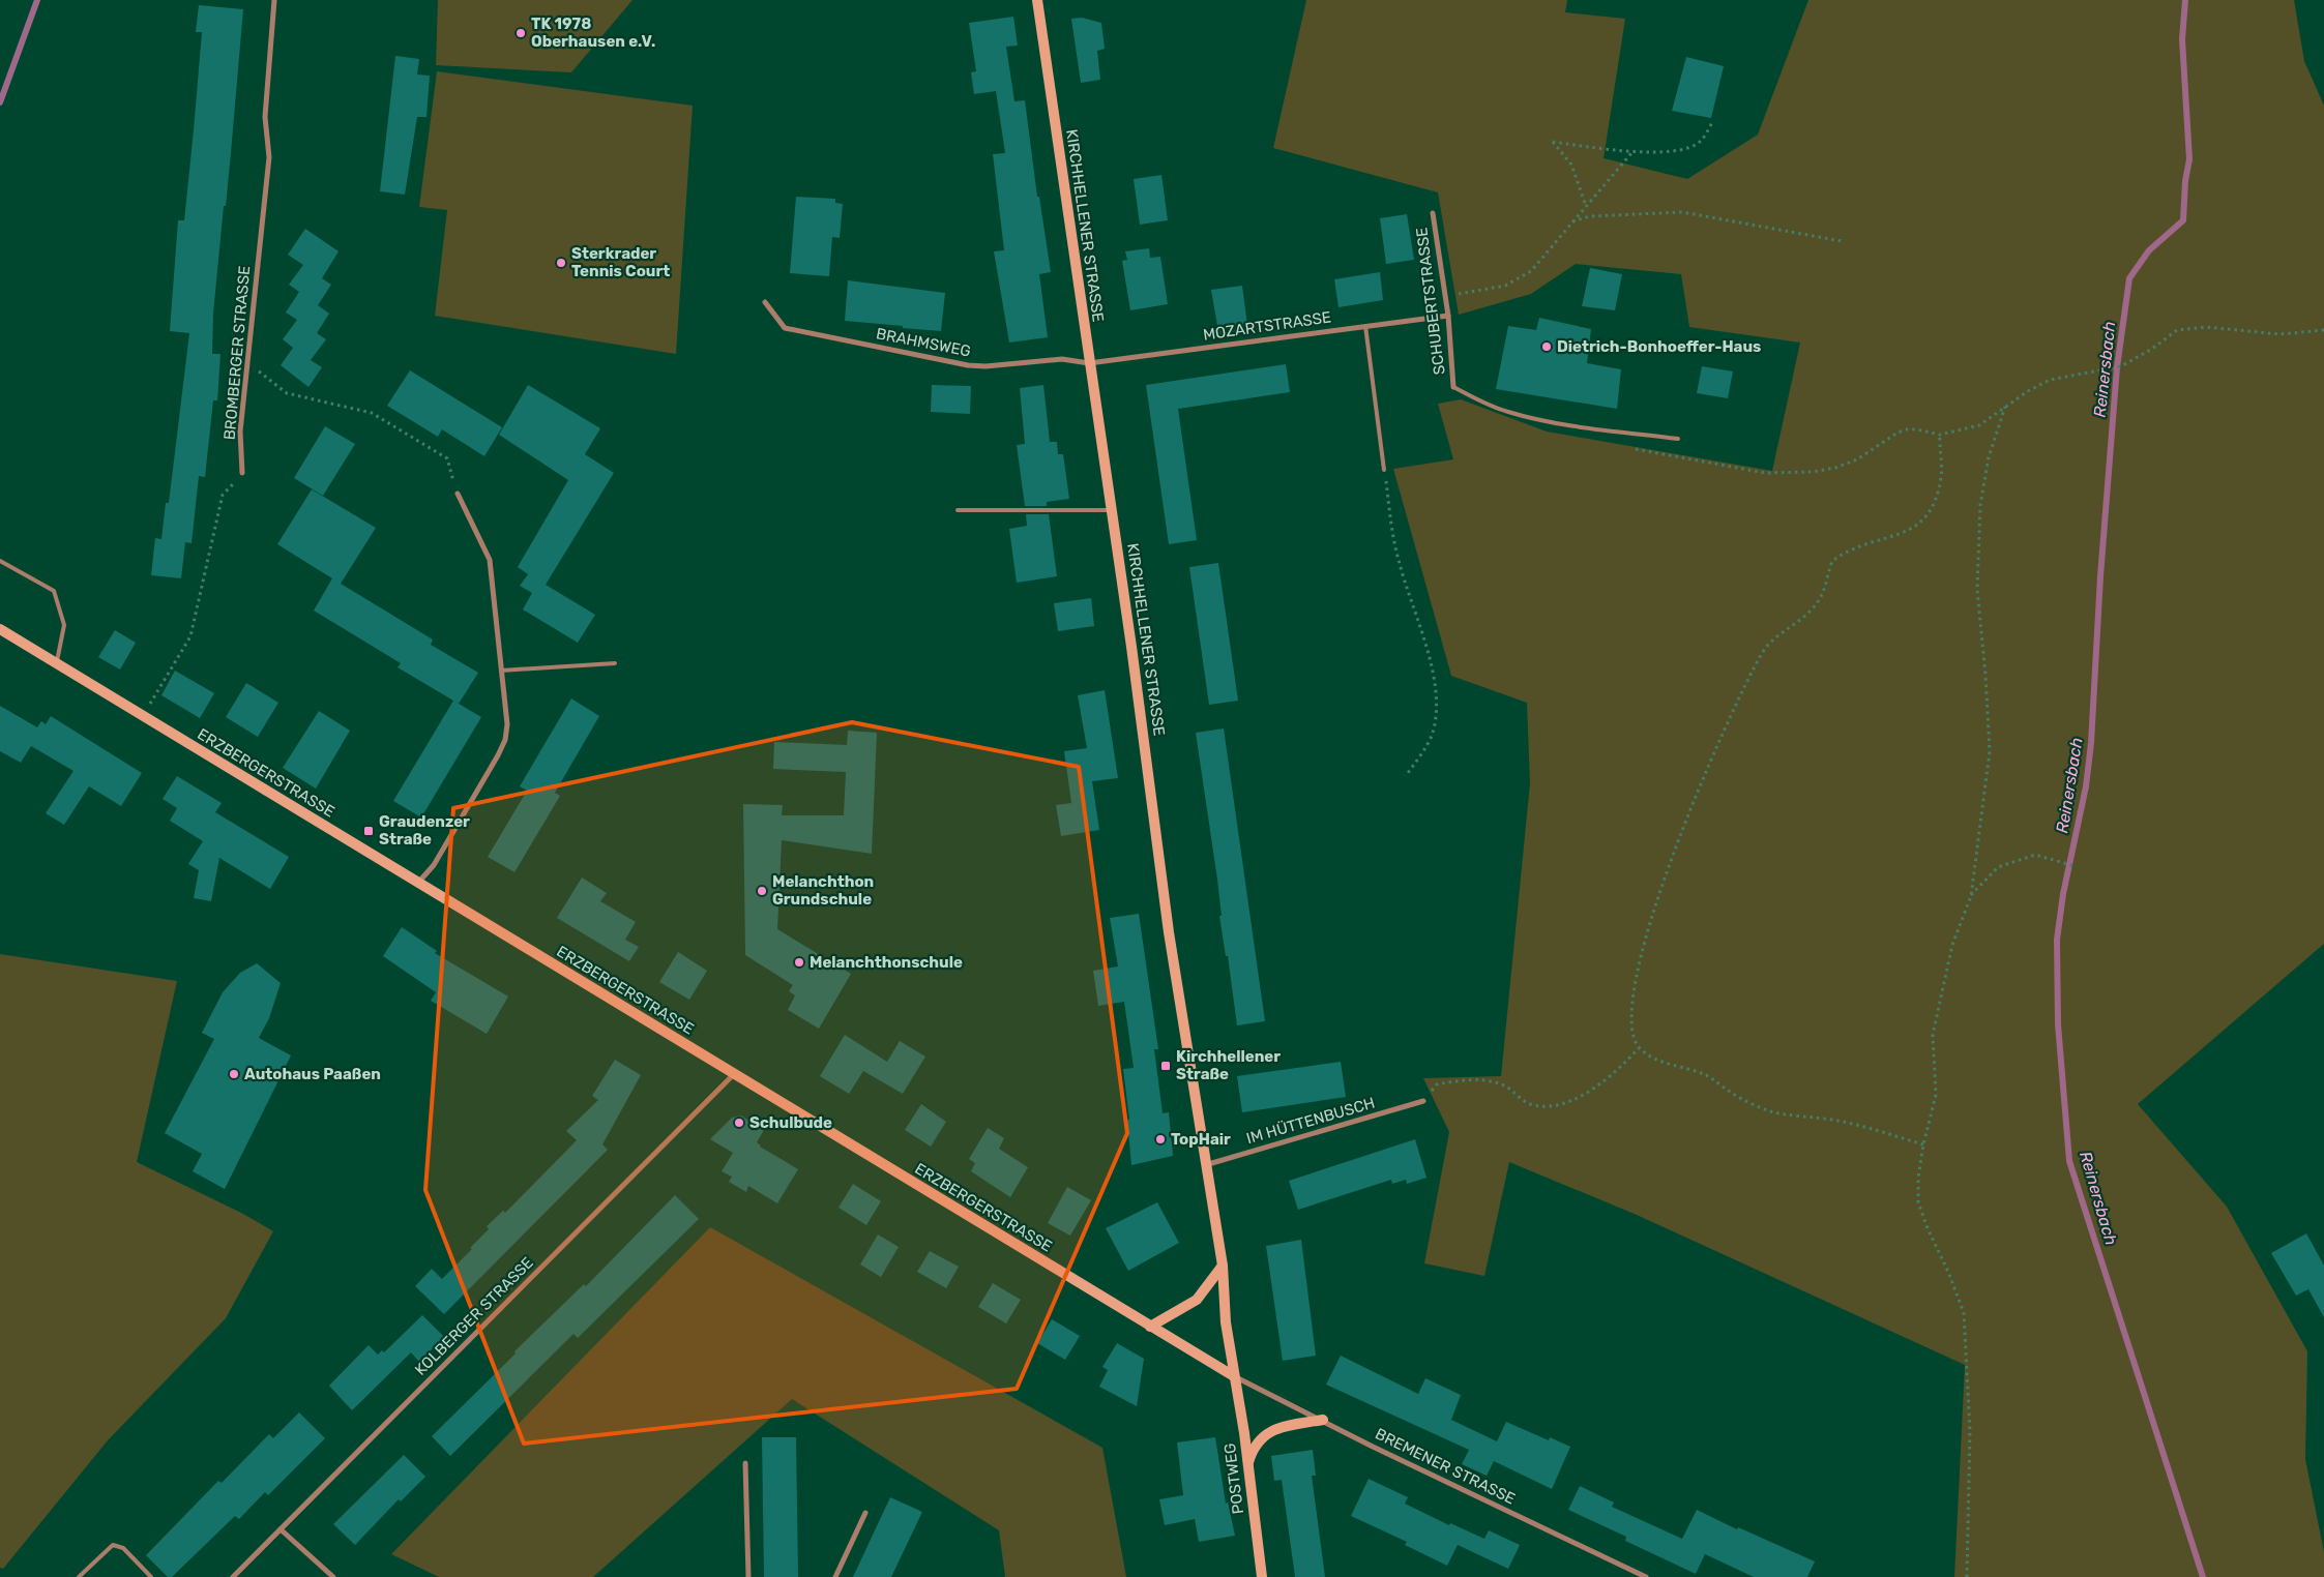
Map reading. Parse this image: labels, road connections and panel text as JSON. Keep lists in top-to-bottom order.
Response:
{
  "streets": {
    "main road": ["KIRCHHELLENER STRASSE", "ERZBERGERSTRASSE", "POSTWEG"],
    "street": [
      "SCHUBERTSTRASSE",
      "MOZARTSTRASSE",
      "BRAHMSWEG",
      "BROMBERGER STRASSE",
      "IM HÜTTENBUSCH",
      "KOLBERGER STRASSE",
      "BREMENER STRASSE"
    ]
  },
  "crossings": [
    ["KIRCHHELLENER STRASSE", "MOZARTSTRASSE"],
    ["KIRCHHELLENER STRASSE", "BRAHMSWEG"],
    ["KIRCHHELLENER STRASSE", "ERZBERGERSTRASSE"],
    ["KIRCHHELLENER STRASSE", "IM HÜTTENBUSCH"],
    ["KIRCHHELLENER STRASSE", "BREMENER STRASSE"],
    ["KIRCHHELLENER STRASSE", "POSTWEG"],
    ["SCHUBERTSTRASSE", "MOZARTSTRASSE"],
    ["MOZARTSTRASSE", "BRAHMSWEG"],
    ["ERZBERGERSTRASSE", "KOLBERGER STRASSE"],
    ["ERZBERGERSTRASSE", "BREMENER STRASSE"],
    ["ERZBERGERSTRASSE", "POSTWEG"],
    ["BREMENER STRASSE", "POSTWEG"]
  ],
  "water": ["Reinersbach"],
  "places": {
    "other": [
      "TK 1978 Oberhausen e.V.",
      "Sterkrader Tennis Court",
      "Dietrich-Bonhoeffer-Haus",
      "Melanchthon Grundschule",
      "Melanchthonschule",
      "Autohaus Paaßen",
      "Schulbude",
      "TopHair"
    ],
    "transit": ["Graudenzer Straße", "Kirchhellener Straße"]
  }
}
